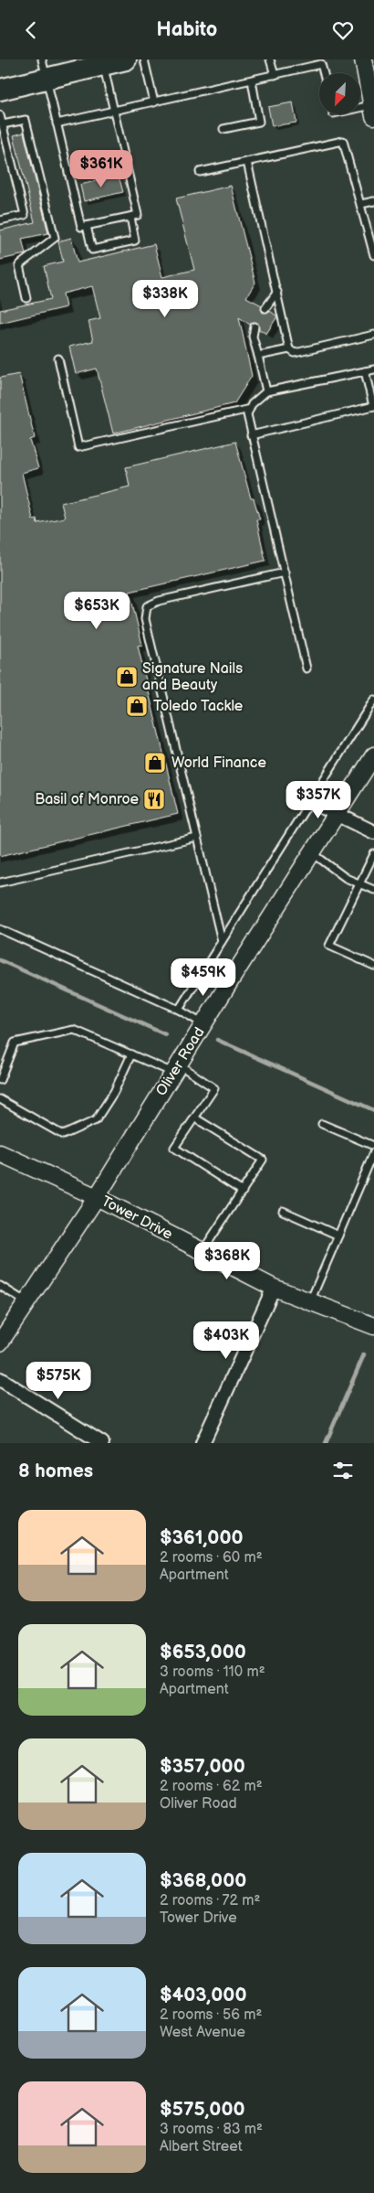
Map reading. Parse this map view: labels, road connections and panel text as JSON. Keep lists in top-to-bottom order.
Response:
{
  "streets": {
    "street": ["Oliver Road", "Tower Drive"]
  },
  "crossings": [
    ["Oliver Road", "Tower Drive"]
  ],
  "places": {
    "shop": ["Signature Nails and Beauty", "Toledo Tackle", "World Finance"],
    "restaurant": ["Basil of Monroe"]
  },
  "north": "bottom left",
  "page": {
    "header": "Habito",
    "price": [
      "$361K",
      "$338K",
      "$653K",
      "$357K",
      "$459K",
      "$368K",
      "$403K",
      "$575K"
    ],
    "heading": "8 homes",
    "list": [
      {
        "name": "$361,000",
        "note": "2 rooms · 60 m² · Apartment"
      },
      {
        "name": "$653,000",
        "note": "3 rooms · 110 m² · Apartment"
      },
      {
        "name": "$357,000",
        "note": "2 rooms · 62 m² · Oliver Road"
      },
      {
        "name": "$368,000",
        "note": "2 rooms · 72 m² · Tower Drive"
      },
      {
        "name": "$403,000",
        "note": "2 rooms · 56 m² · West Avenue"
      },
      {
        "name": "$575,000",
        "note": "3 rooms · 83 m² · Albert Street"
      }
    ]
  }
}
